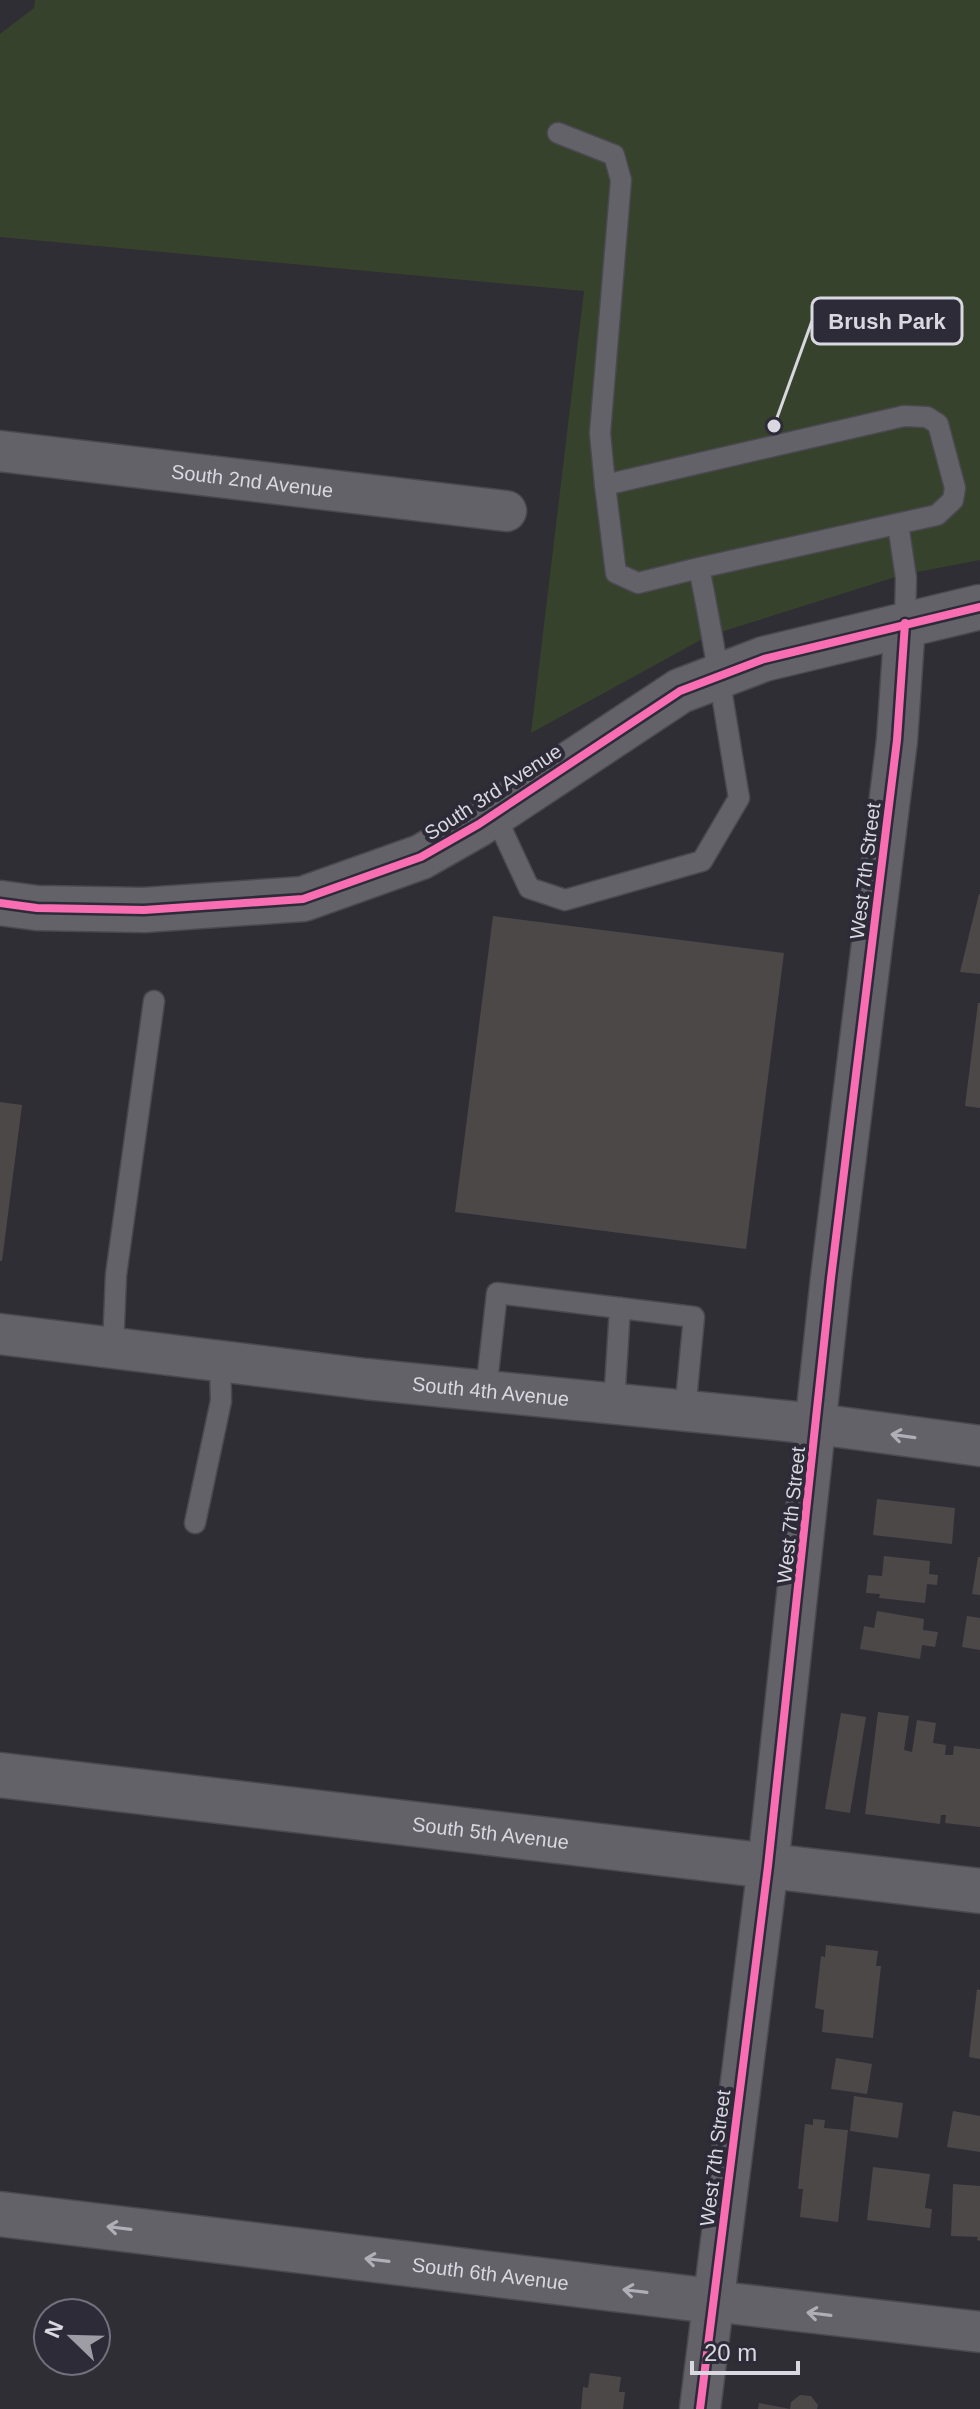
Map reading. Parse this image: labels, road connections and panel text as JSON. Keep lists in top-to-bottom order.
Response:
{
  "streets": {
    "street": [
      "South 2nd Avenue",
      "South 3rd Avenue",
      "West 7th Street",
      "South 4th Avenue",
      "South 5th Avenue",
      "South 6th Avenue"
    ]
  },
  "crossings": [
    ["South 3rd Avenue", "West 7th Street"],
    ["West 7th Street", "South 4th Avenue"],
    ["West 7th Street", "South 5th Avenue"],
    ["West 7th Street", "South 6th Avenue"]
  ],
  "one_way": ["South 6th Avenue"],
  "places": ["Brush Park"],
  "scale_bar": "20 m",
  "north": "top left"
}
